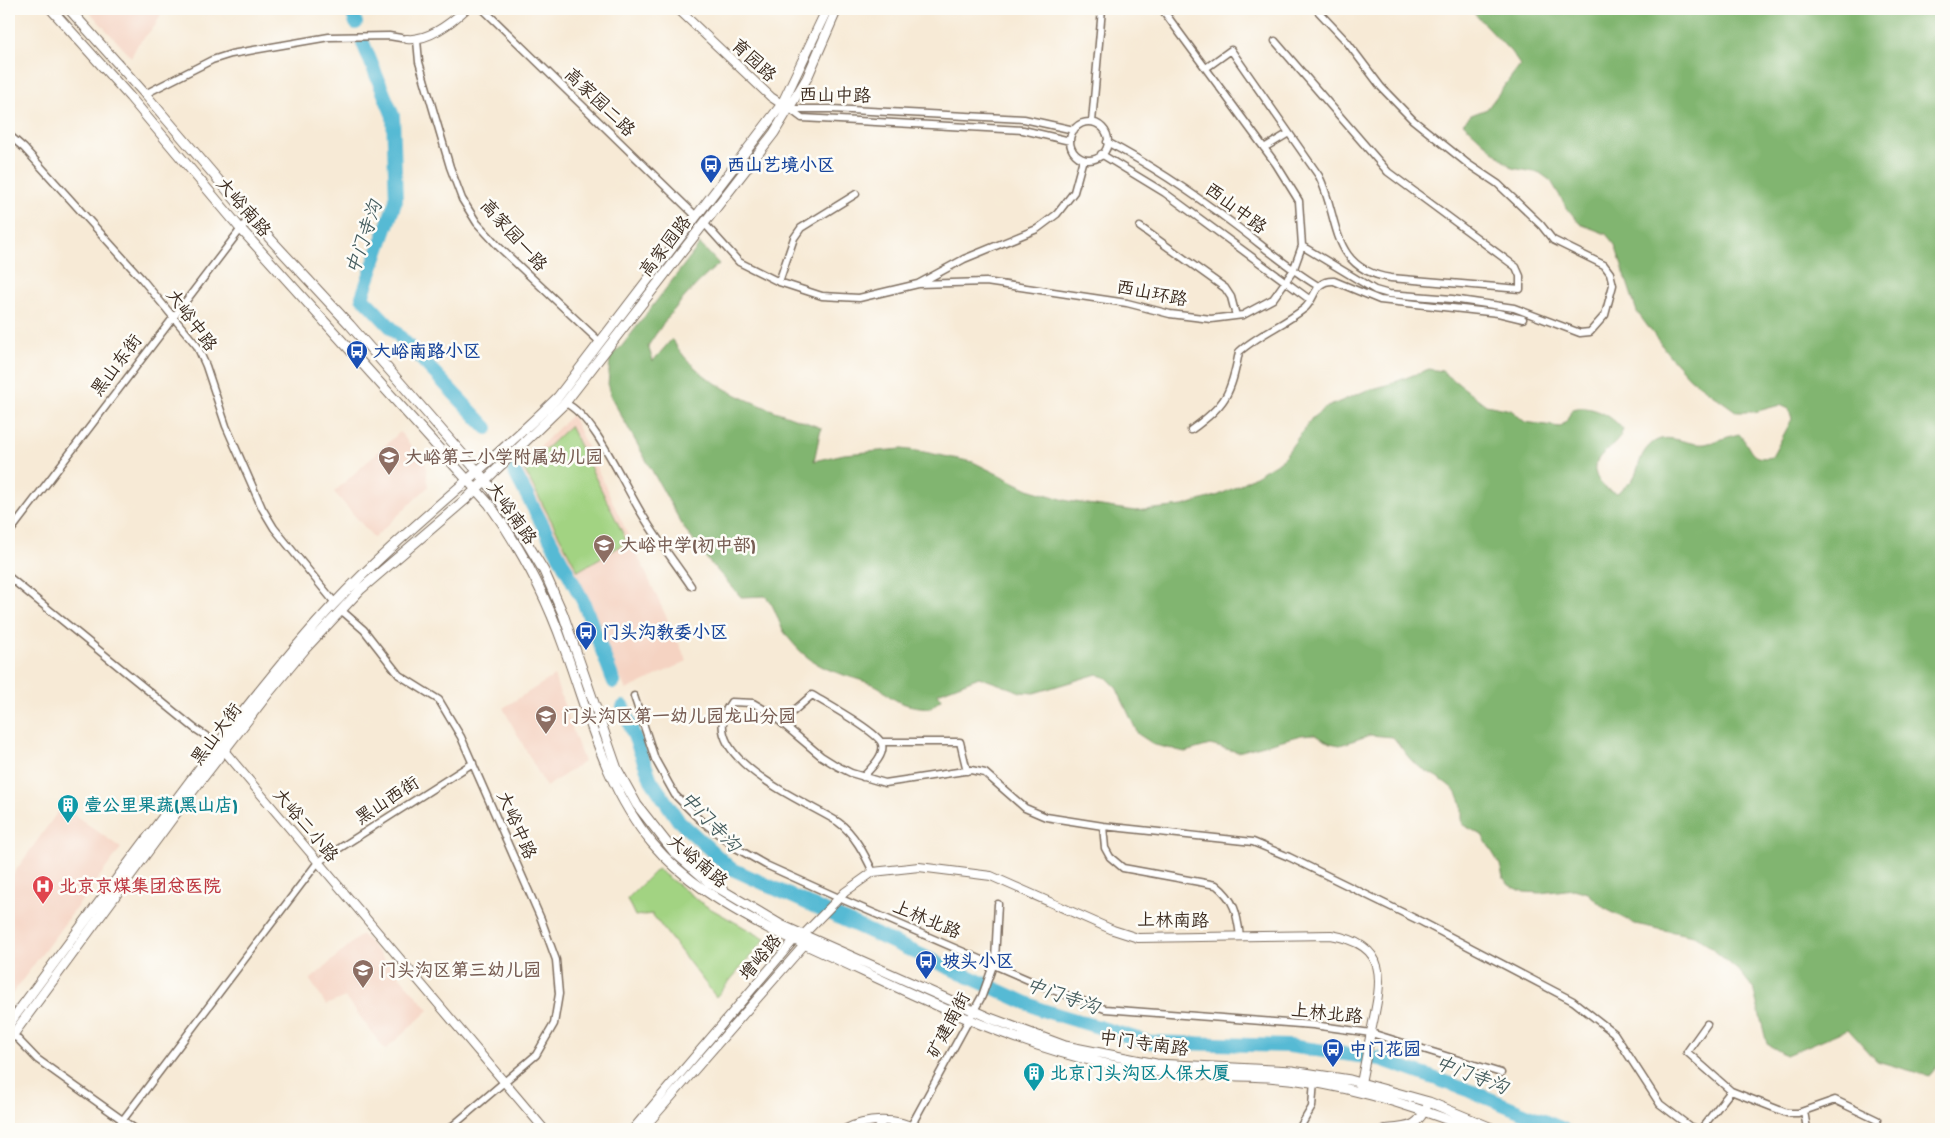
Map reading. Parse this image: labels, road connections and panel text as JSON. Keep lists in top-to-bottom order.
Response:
{
  "streets": {
    "main road": [
      "大峪南路",
      "高家园路",
      "黑山大街",
      "中门寺南路"
    ],
    "street": [
      "育园路",
      "西山中路",
      "高家园二路",
      "高家园一路",
      "西山环路",
      "大峪中路",
      "黑山东街",
      "黑山西街",
      "大峪二小路",
      "上林北路",
      "上林南路",
      "增峪路",
      "矿建南街"
    ]
  },
  "crossings": [
    ["育园路", "西山中路"],
    ["育园路", "高家园路"],
    ["西山中路", "高家园路"],
    ["西山中路", "西山环路"],
    ["高家园二路", "高家园路"],
    ["高家园二路", "西山环路"],
    ["大峪南路", "高家园路"],
    ["大峪南路", "黑山东街"],
    ["大峪南路", "黑山大街"],
    ["大峪南路", "增峪路"],
    ["大峪南路", "中门寺南路"],
    ["高家园一路", "高家园路"],
    ["高家园路", "西山环路"],
    ["高家园路", "黑山大街"],
    ["大峪中路", "黑山东街"],
    ["大峪中路", "黑山大街"],
    ["大峪中路", "黑山西街"],
    ["大峪中路", "大峪二小路"],
    ["黑山大街", "大峪二小路"],
    ["黑山西街", "大峪二小路"],
    ["上林北路", "上林南路"],
    ["上林北路", "矿建南街"],
    ["上林南路", "中门寺南路"],
    ["增峪路", "中门寺南路"],
    ["矿建南街", "中门寺南路"]
  ],
  "water": ["中门寺沟"],
  "places": {
    "bus stop": [
      "西山艺境小区",
      "大峪南路小区",
      "门头沟教委小区",
      "坡头小区",
      "中门花园"
    ],
    "school or university": [
      "大峪第二小学附属幼儿园",
      "大峪中学(初中部)",
      "门头沟区第一幼儿园龙山分园",
      "门头沟区第三幼儿园"
    ],
    "building": ["壹公里果蔬(黑山店)", "北京门头沟区人保大厦"],
    "hospital": ["北京京煤集团总医院"]
  }
}
